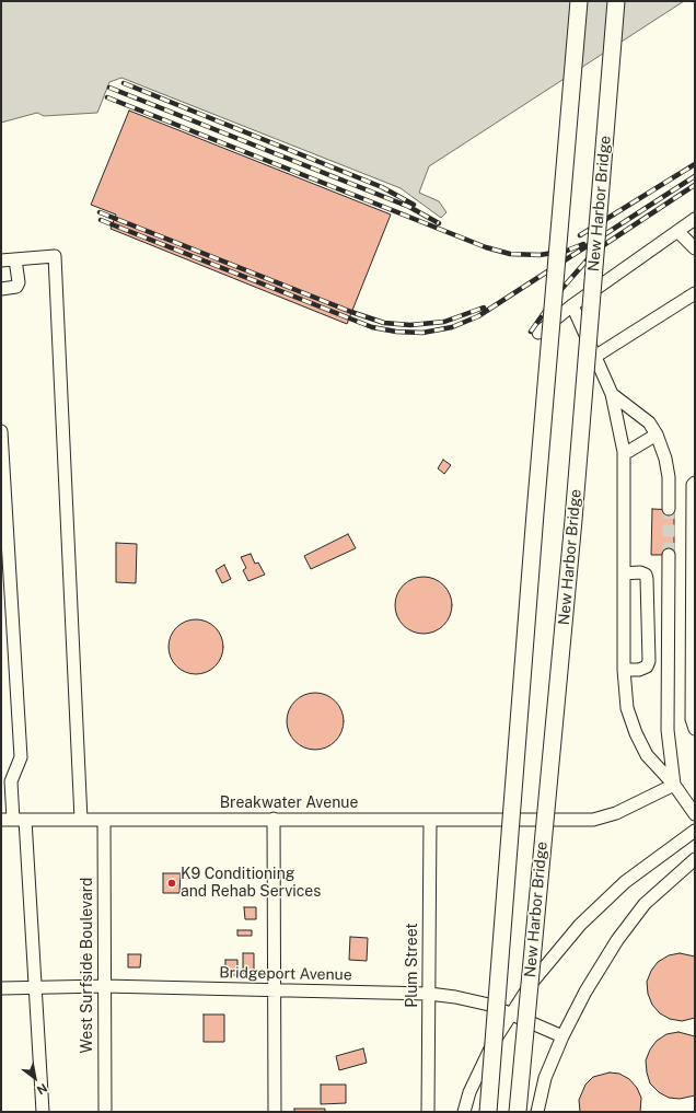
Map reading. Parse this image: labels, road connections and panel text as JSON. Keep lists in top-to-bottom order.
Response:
{
  "streets": {
    "highway": ["New Harbor Bridge"],
    "street": [
      "Breakwater Avenue",
      "West Surfside Boulevard",
      "Plum Street",
      "Bridgeport Avenue"
    ]
  },
  "crossings": [
    ["Breakwater Avenue", "West Surfside Boulevard"],
    ["Breakwater Avenue", "Plum Street"],
    ["West Surfside Boulevard", "Bridgeport Avenue"],
    ["Plum Street", "Bridgeport Avenue"]
  ],
  "places": ["K9 Conditioning and Rehab Services"],
  "north": "bottom right"
}
